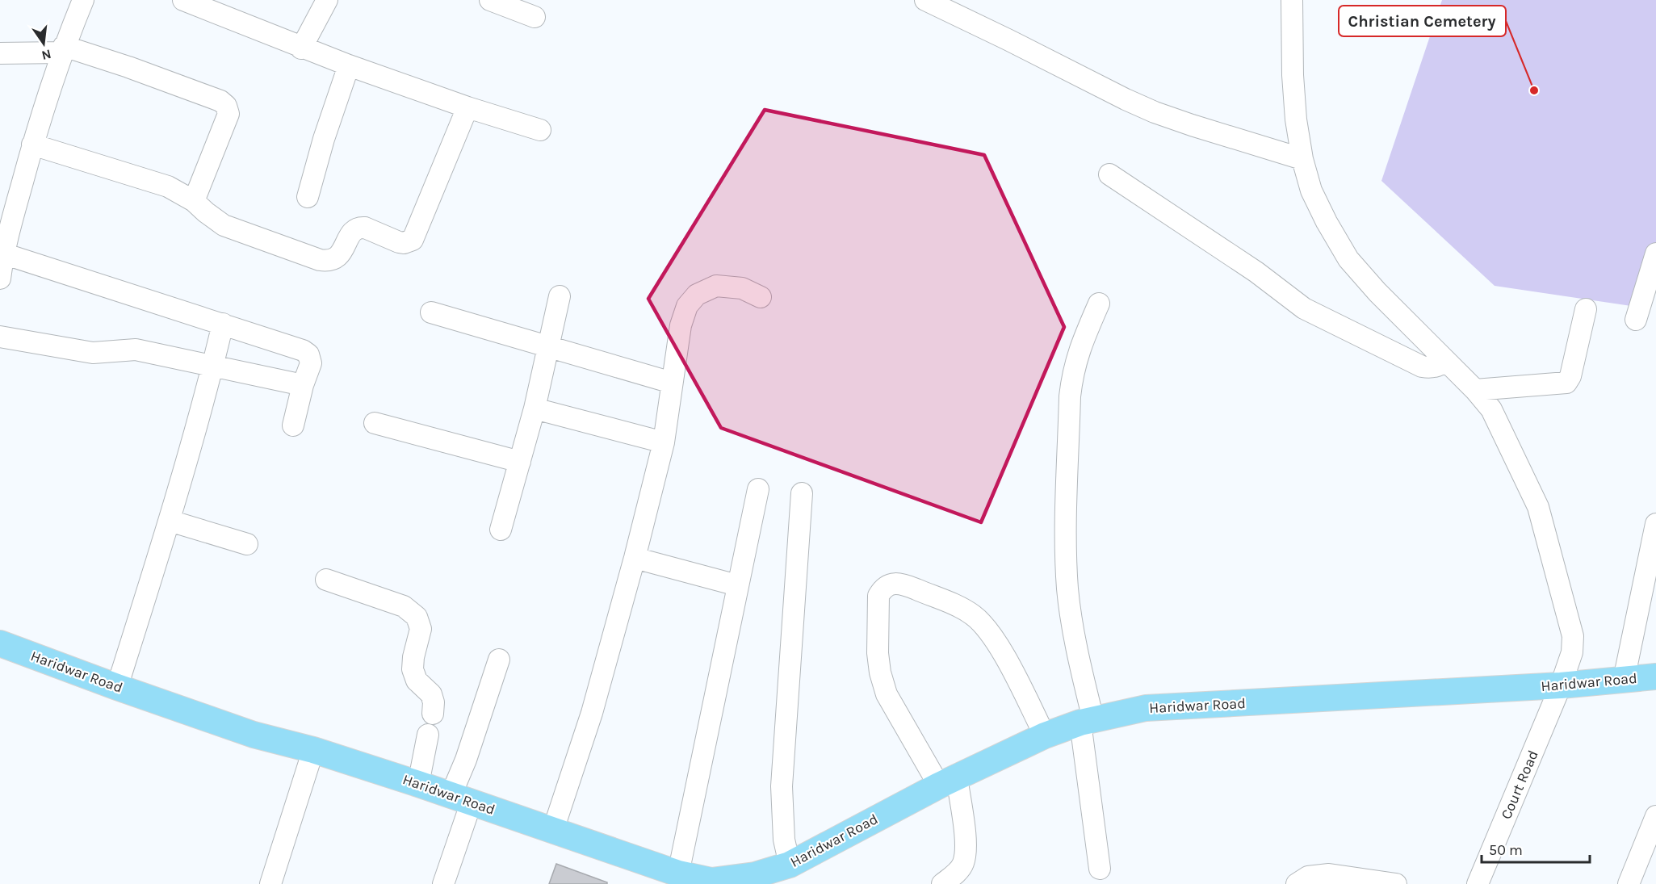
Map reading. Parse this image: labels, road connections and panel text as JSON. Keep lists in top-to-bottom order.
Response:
{
  "streets": {
    "main road": ["Haridwar Road"],
    "street": ["Court Road"]
  },
  "crossings": [
    ["Haridwar Road", "Court Road"]
  ],
  "places": ["Christian Cemetery"],
  "scale_bar": "50 m",
  "north": "bottom"
}
